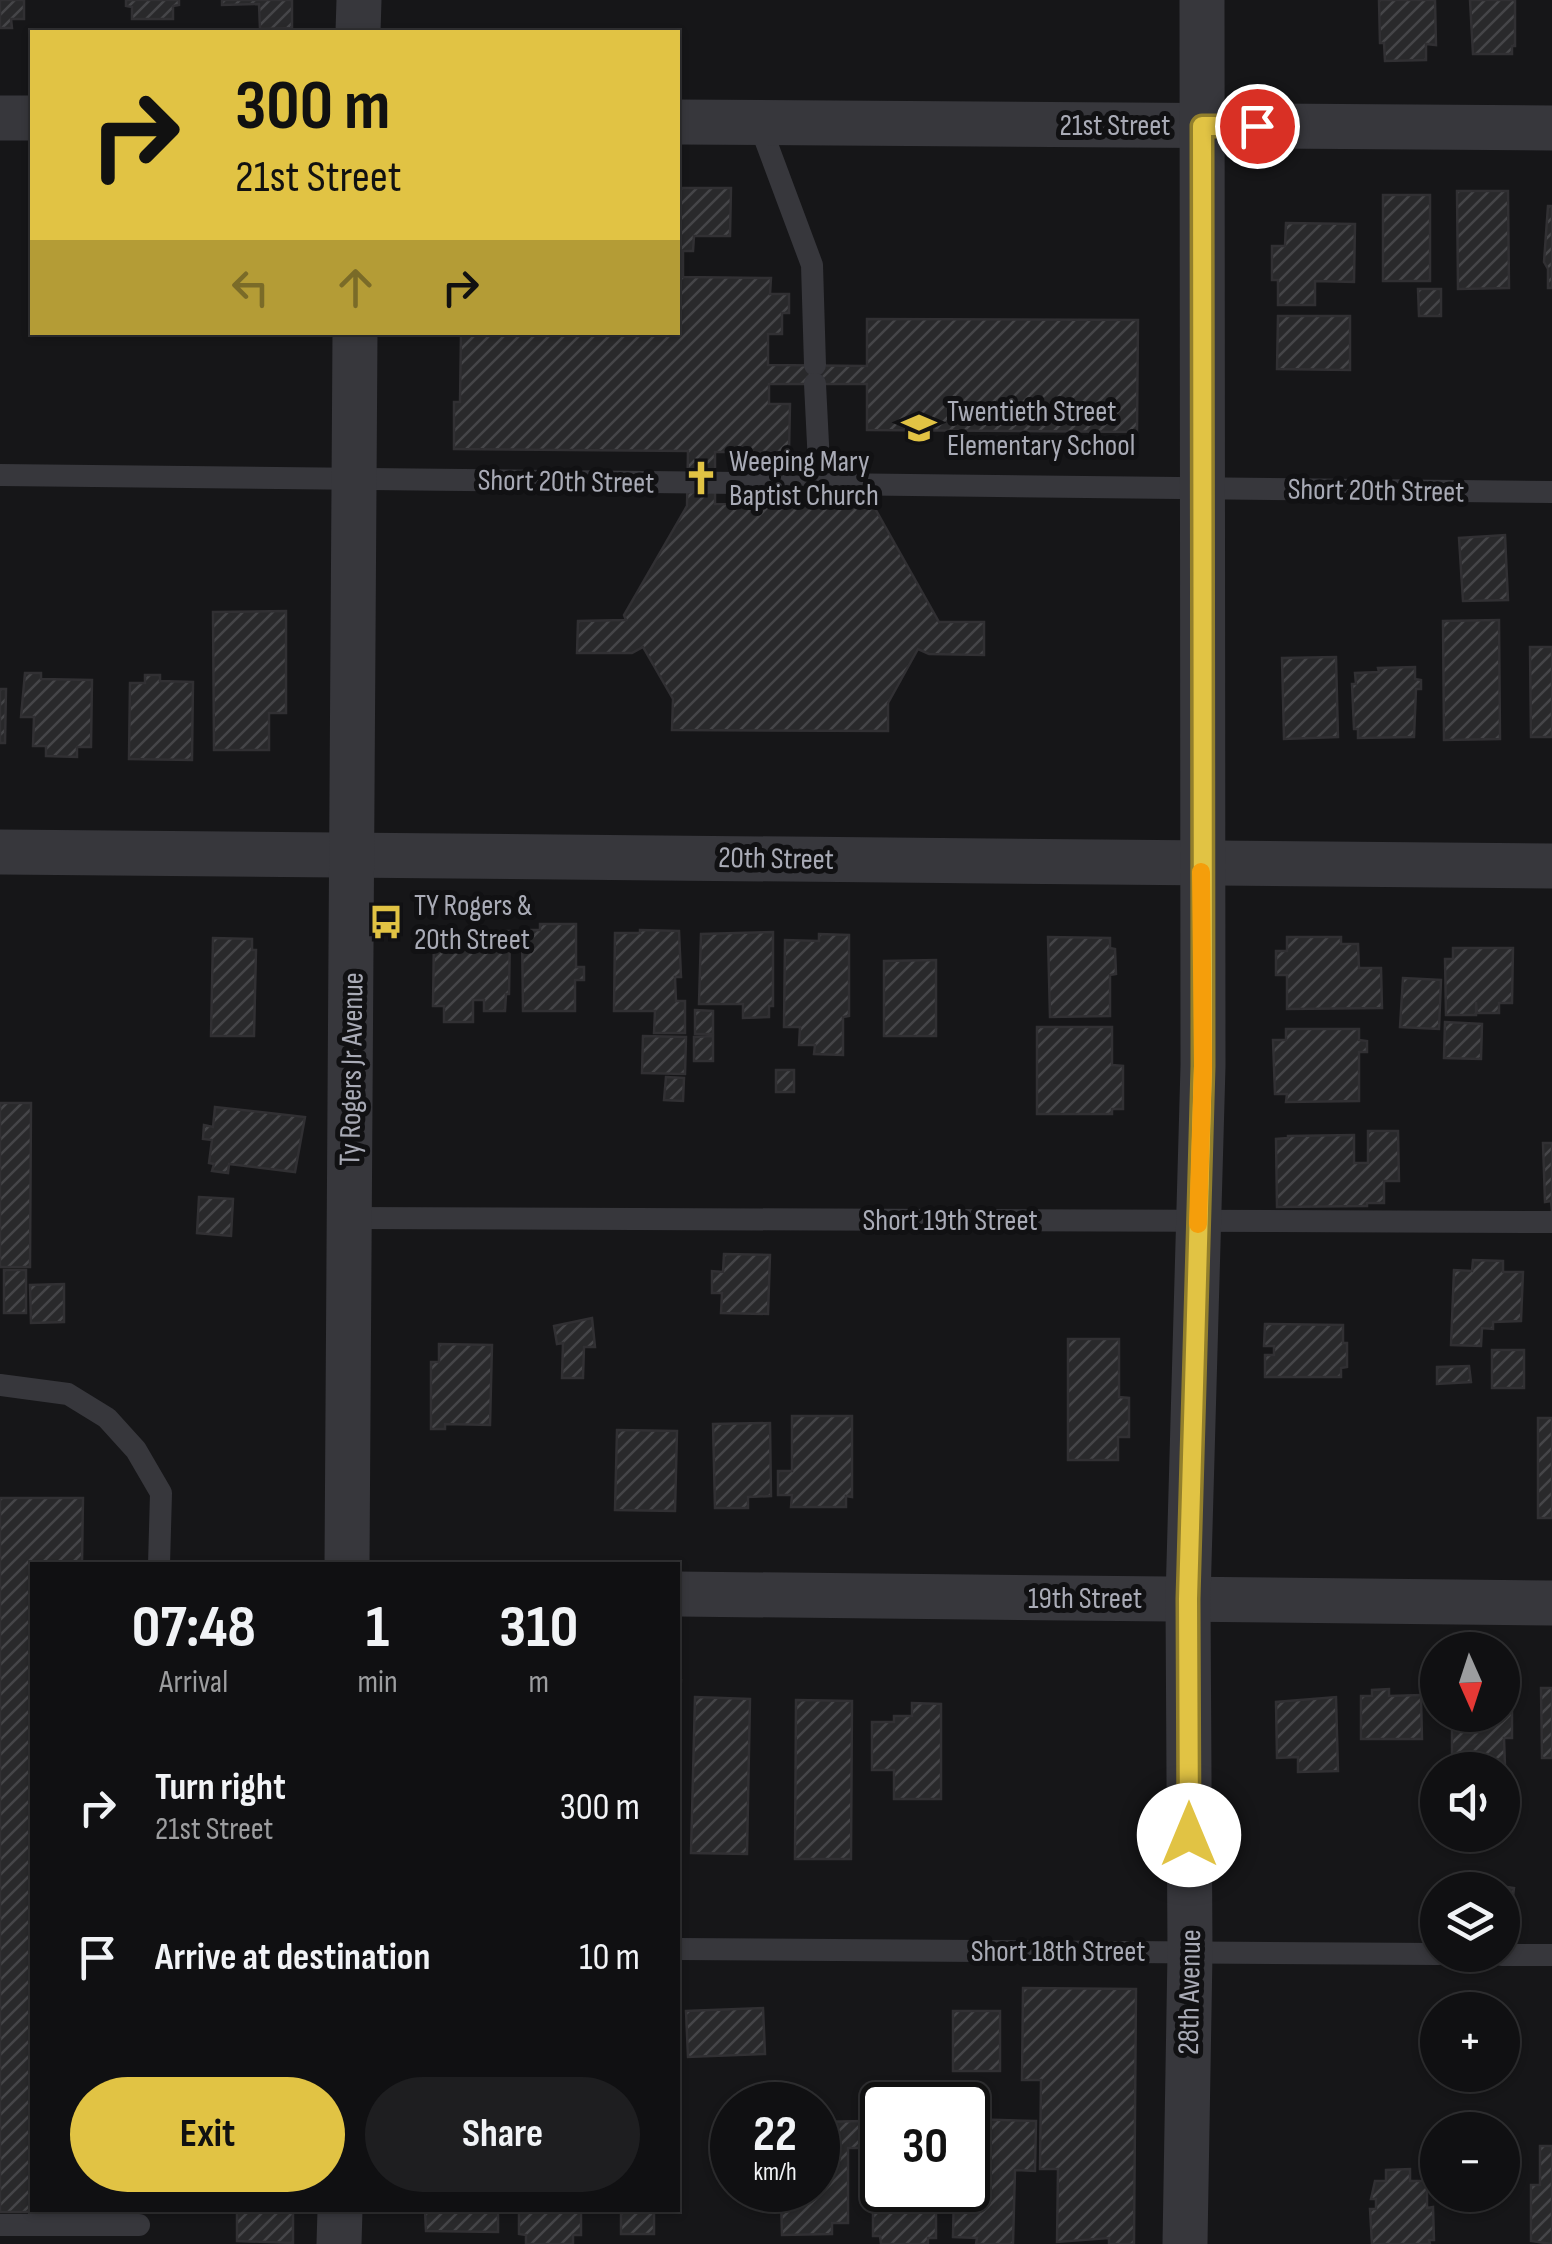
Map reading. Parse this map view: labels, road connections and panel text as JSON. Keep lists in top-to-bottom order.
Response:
{
  "streets": {
    "street": [
      "21st Street",
      "20th Street",
      "Ty Rogers Jr Avenue",
      "19th Street",
      "28th Avenue"
    ],
    "lane": ["Short 20th Street", "Short 19th Street", "Short 18th Street"]
  },
  "crossings": [
    ["21st Street", "28th Avenue"],
    ["Short 20th Street", "Ty Rogers Jr Avenue"],
    ["Short 20th Street", "28th Avenue"],
    ["20th Street", "Ty Rogers Jr Avenue"],
    ["20th Street", "28th Avenue"],
    ["Ty Rogers Jr Avenue", "Short 19th Street"],
    ["Short 19th Street", "28th Avenue"],
    ["19th Street", "28th Avenue"],
    ["Short 18th Street", "28th Avenue"]
  ],
  "places": {
    "school or university": ["Twentieth Street Elementary School"],
    "church": ["Weeping Mary Baptist Church"],
    "bus stop": ["TY Rogers & 20th Street"]
  },
  "north": "bottom",
  "page": {
    "turn": ["300 m", "21st Street"],
    "eta": [
      "07:48",
      "Arrival",
      "1",
      "min",
      "310",
      "m"
    ],
    "map_buttons": ["+", "−"],
    "list": [
      {
        "name": "Turn right",
        "note": "21st Street",
        "value": "300 m"
      },
      {
        "name": "Arrive at destination",
        "value": "10 m"
      }
    ],
    "buttons": ["Exit", "Share"],
    "speed": "22 km/h",
    "limit": "30"
  }
}
